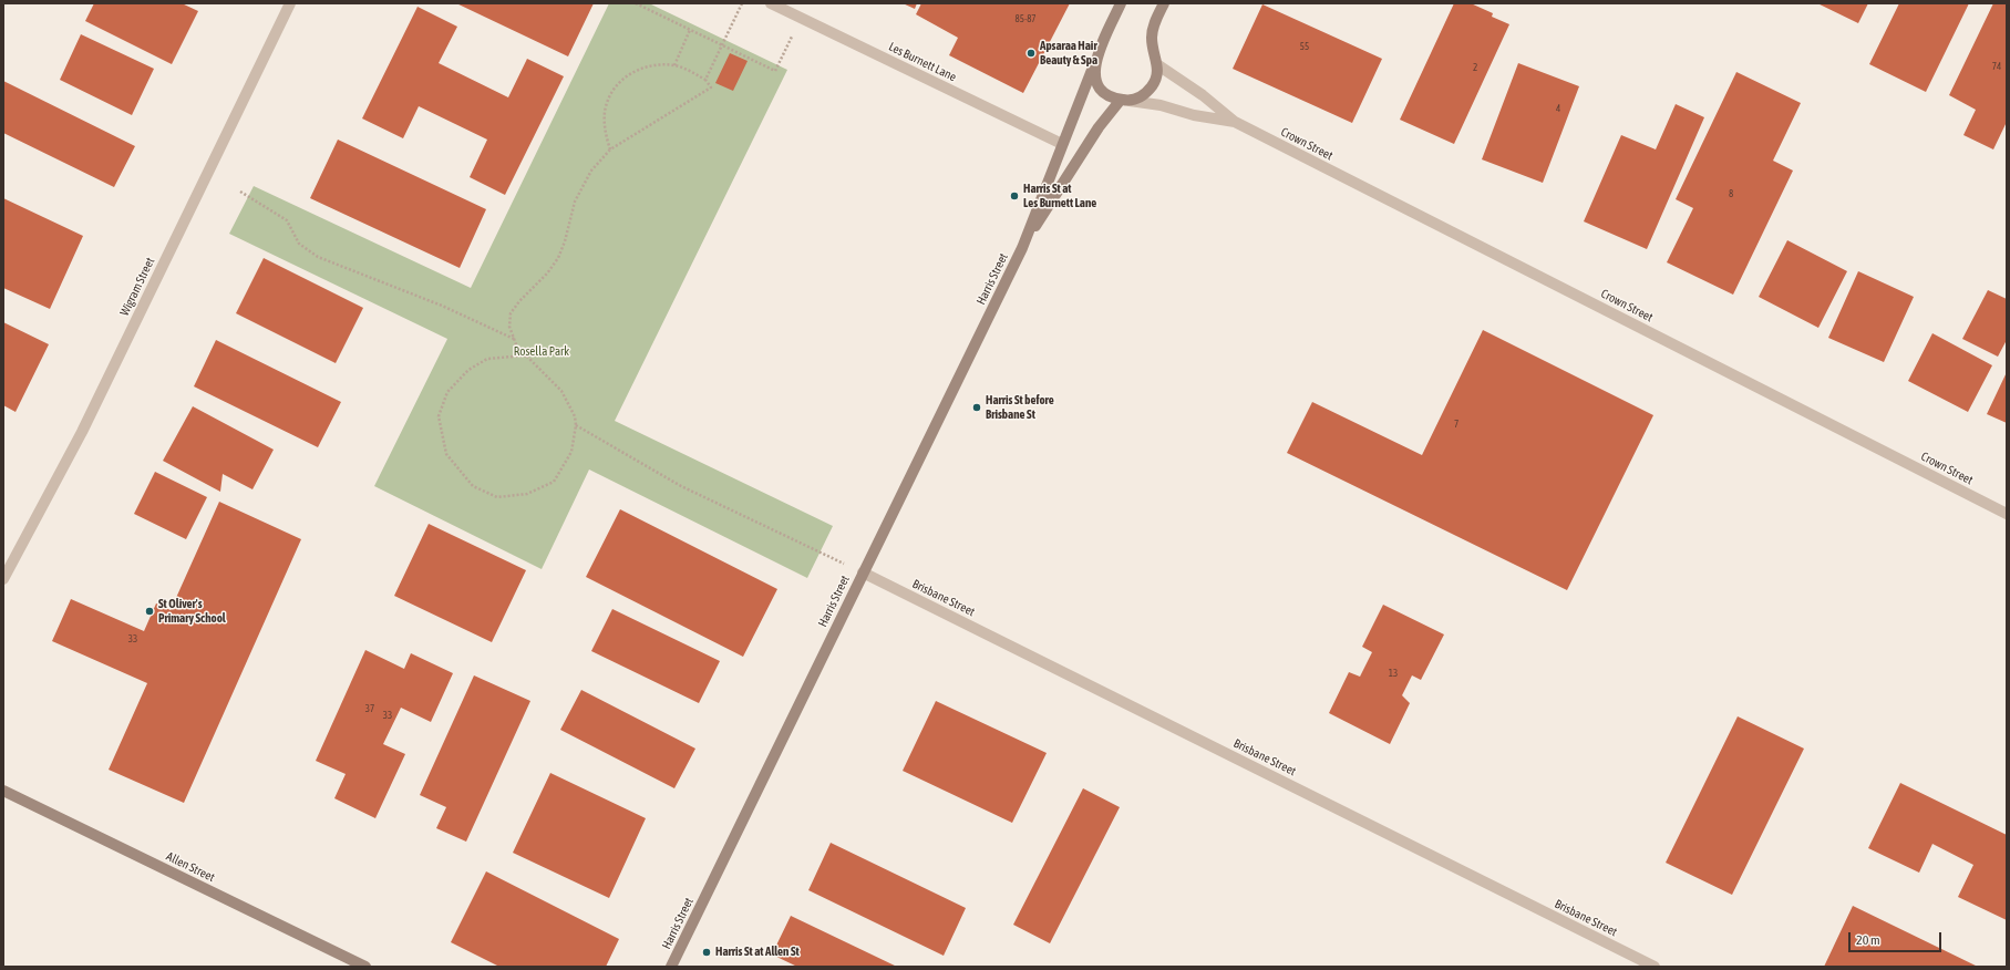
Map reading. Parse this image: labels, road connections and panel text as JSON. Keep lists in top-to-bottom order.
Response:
{
  "streets": {
    "main road": ["Harris Street", "Allen Street"],
    "street": [
      "Les Burnett Lane",
      "Crown Street",
      "Wigram Street",
      "Brisbane Street"
    ]
  },
  "crossings": [
    ["Les Burnett Lane", "Harris Street"],
    ["Crown Street", "Harris Street"],
    ["Harris Street", "Brisbane Street"]
  ],
  "parks": ["Rosella Park"],
  "places": [
    "Apsaraa Hair Beauty & Spa",
    "Harris St at Les Burnett Lane",
    "Harris St before Brisbane St",
    "St Oliver's Primary School",
    "Harris St at Allen St"
  ],
  "house_numbers": [
    "85-87",
    "55",
    "74",
    "2",
    "4",
    "8",
    "7",
    "33",
    "13",
    "37",
    "33"
  ],
  "scale_bar": "20 m"
}
